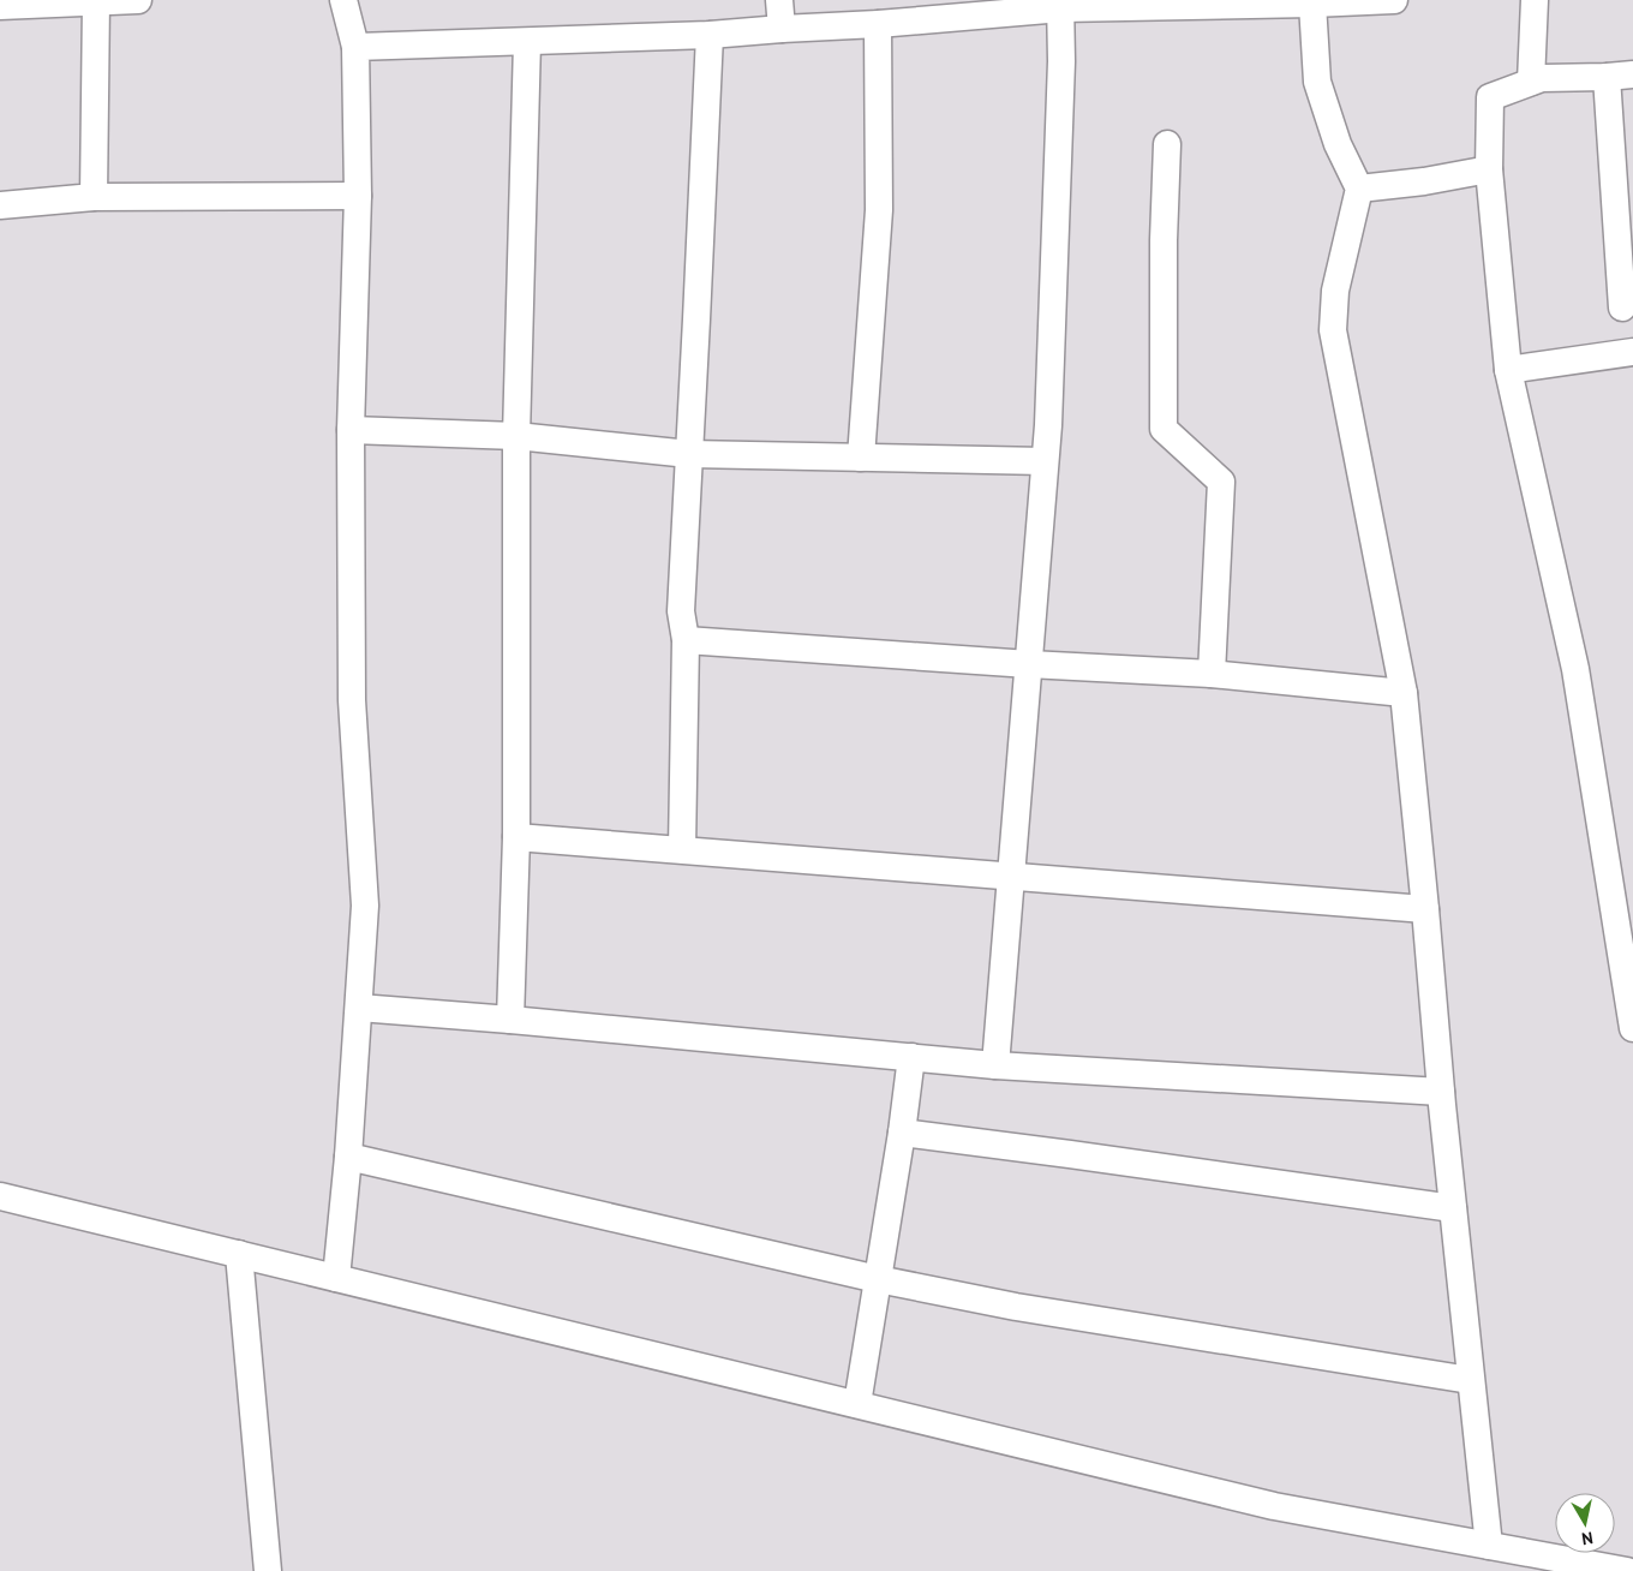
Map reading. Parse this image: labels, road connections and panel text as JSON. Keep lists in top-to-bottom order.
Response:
{
  "north": "bottom"
}
